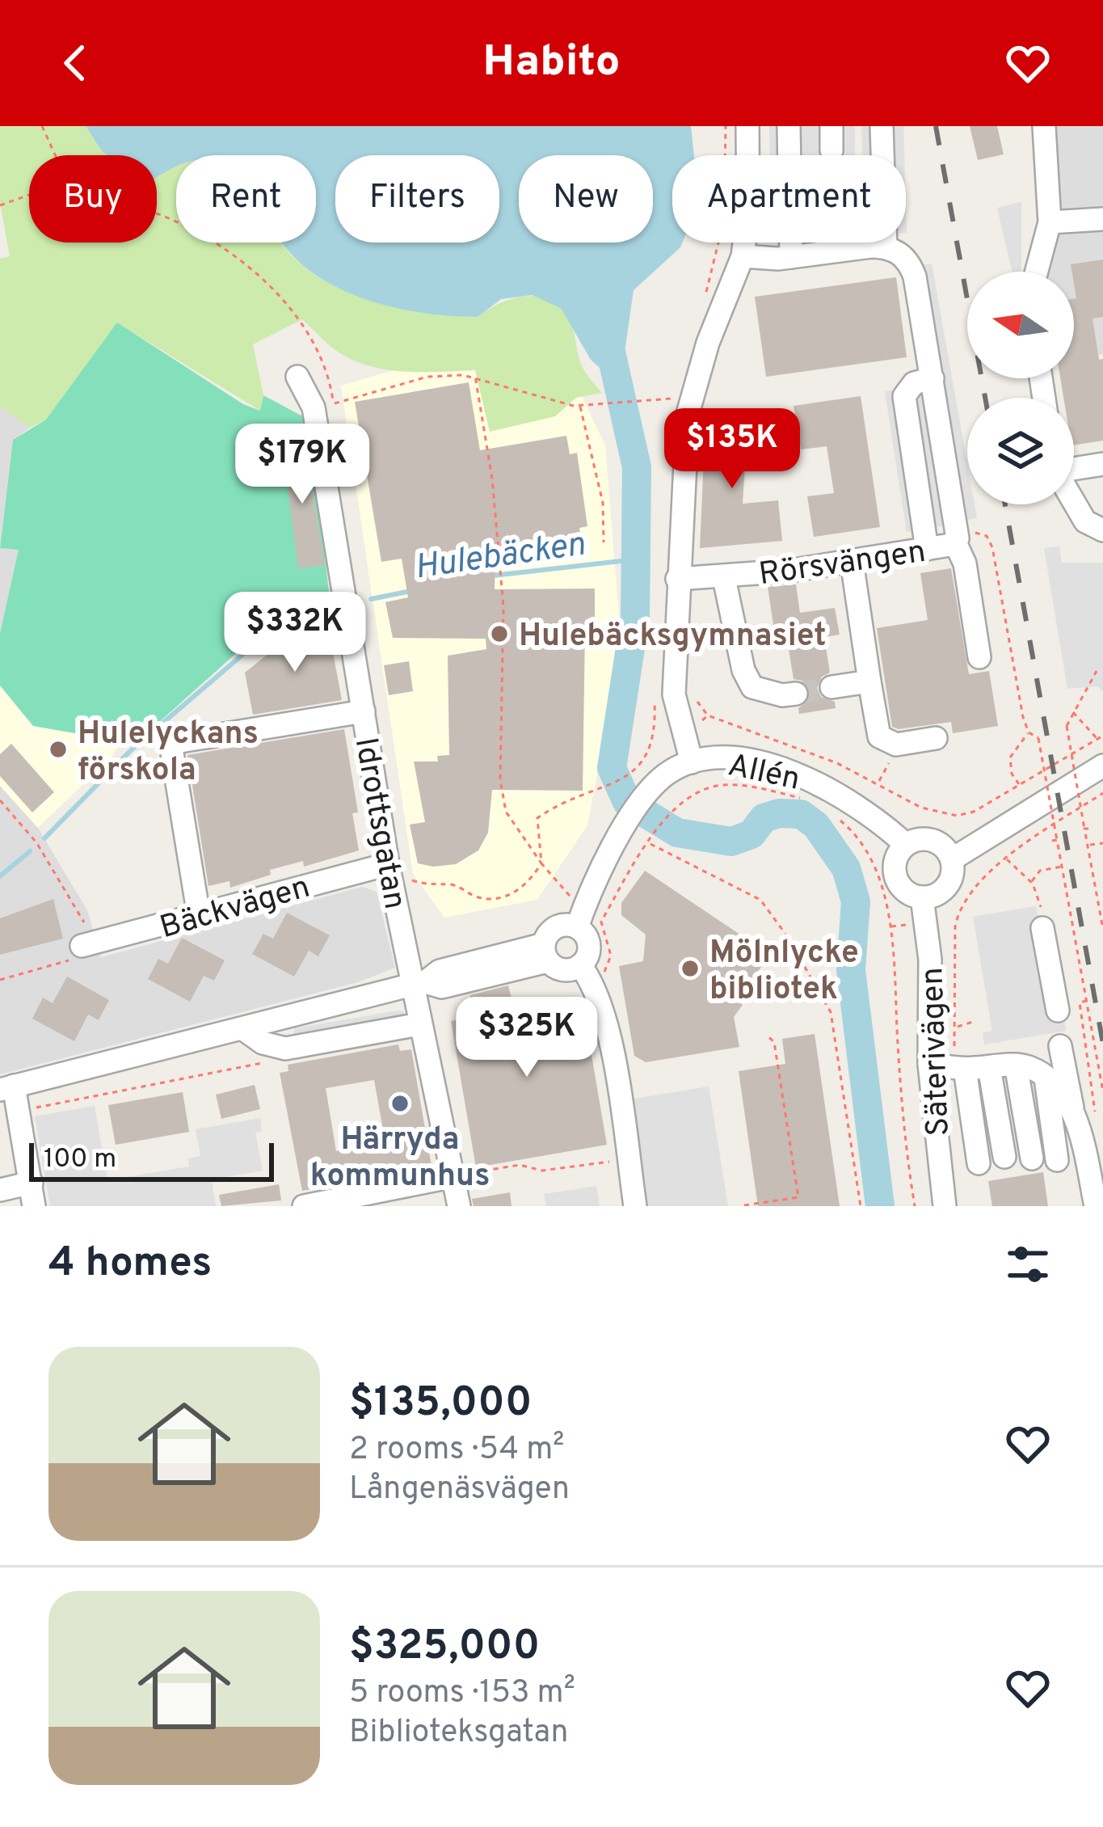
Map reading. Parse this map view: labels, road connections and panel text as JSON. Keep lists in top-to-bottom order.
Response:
{
  "streets": {
    "street": [
      "Rörsvängen",
      "Allén",
      "Idrottsgatan",
      "Bäckvägen",
      "Säterivägen"
    ]
  },
  "crossings": [
    ["Allén", "Säterivägen"],
    ["Idrottsgatan", "Bäckvägen"]
  ],
  "water": ["Hulebäcken"],
  "places": [
    "Hulebäcksgymnasiet",
    "Hulelyckans förskola",
    "Mölnlycke bibliotek",
    "Härryda kommunhus"
  ],
  "scale_bar": "100 m",
  "north": "left",
  "page": {
    "header": "Habito",
    "chip": [
      "Buy",
      "Rent",
      "Filters",
      "New",
      "Apartment"
    ],
    "price": [
      "$135K",
      "$179K",
      "$332K",
      "$325K"
    ],
    "scale": "100 m",
    "heading": "4 homes",
    "list": [
      {
        "name": "$135,000",
        "note": "2 rooms · 54 m² · Långenäsvägen"
      },
      {
        "name": "$325,000",
        "note": "5 rooms · 153 m² · Biblioteksgatan"
      }
    ]
  }
}
